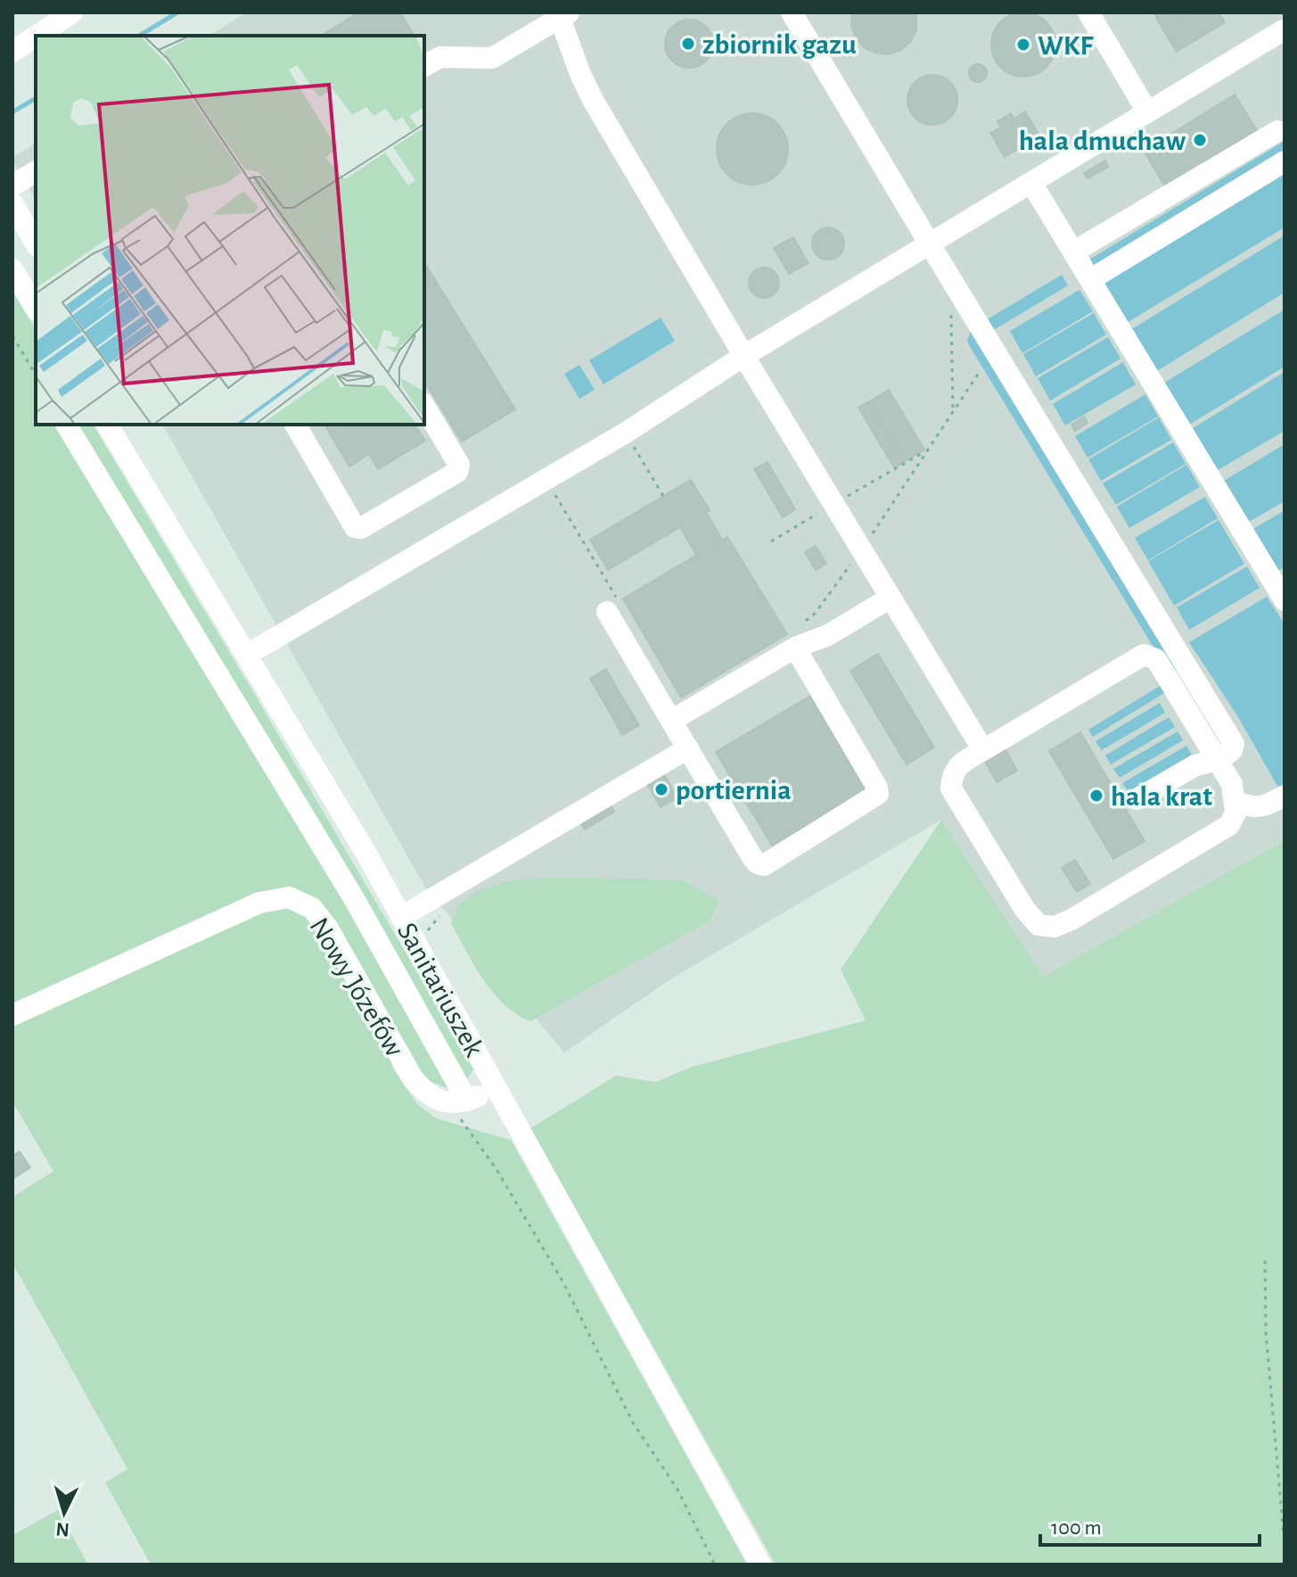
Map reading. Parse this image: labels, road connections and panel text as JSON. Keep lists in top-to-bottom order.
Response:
{
  "streets": {
    "street": ["Nowy Józefów", "Sanitariuszek"]
  },
  "places": [
    "zbiornik gazu",
    "WKF",
    "hala dmuchaw",
    "portiernia",
    "hala krat"
  ],
  "scale_bar": "100 m",
  "north": "bottom"
}
